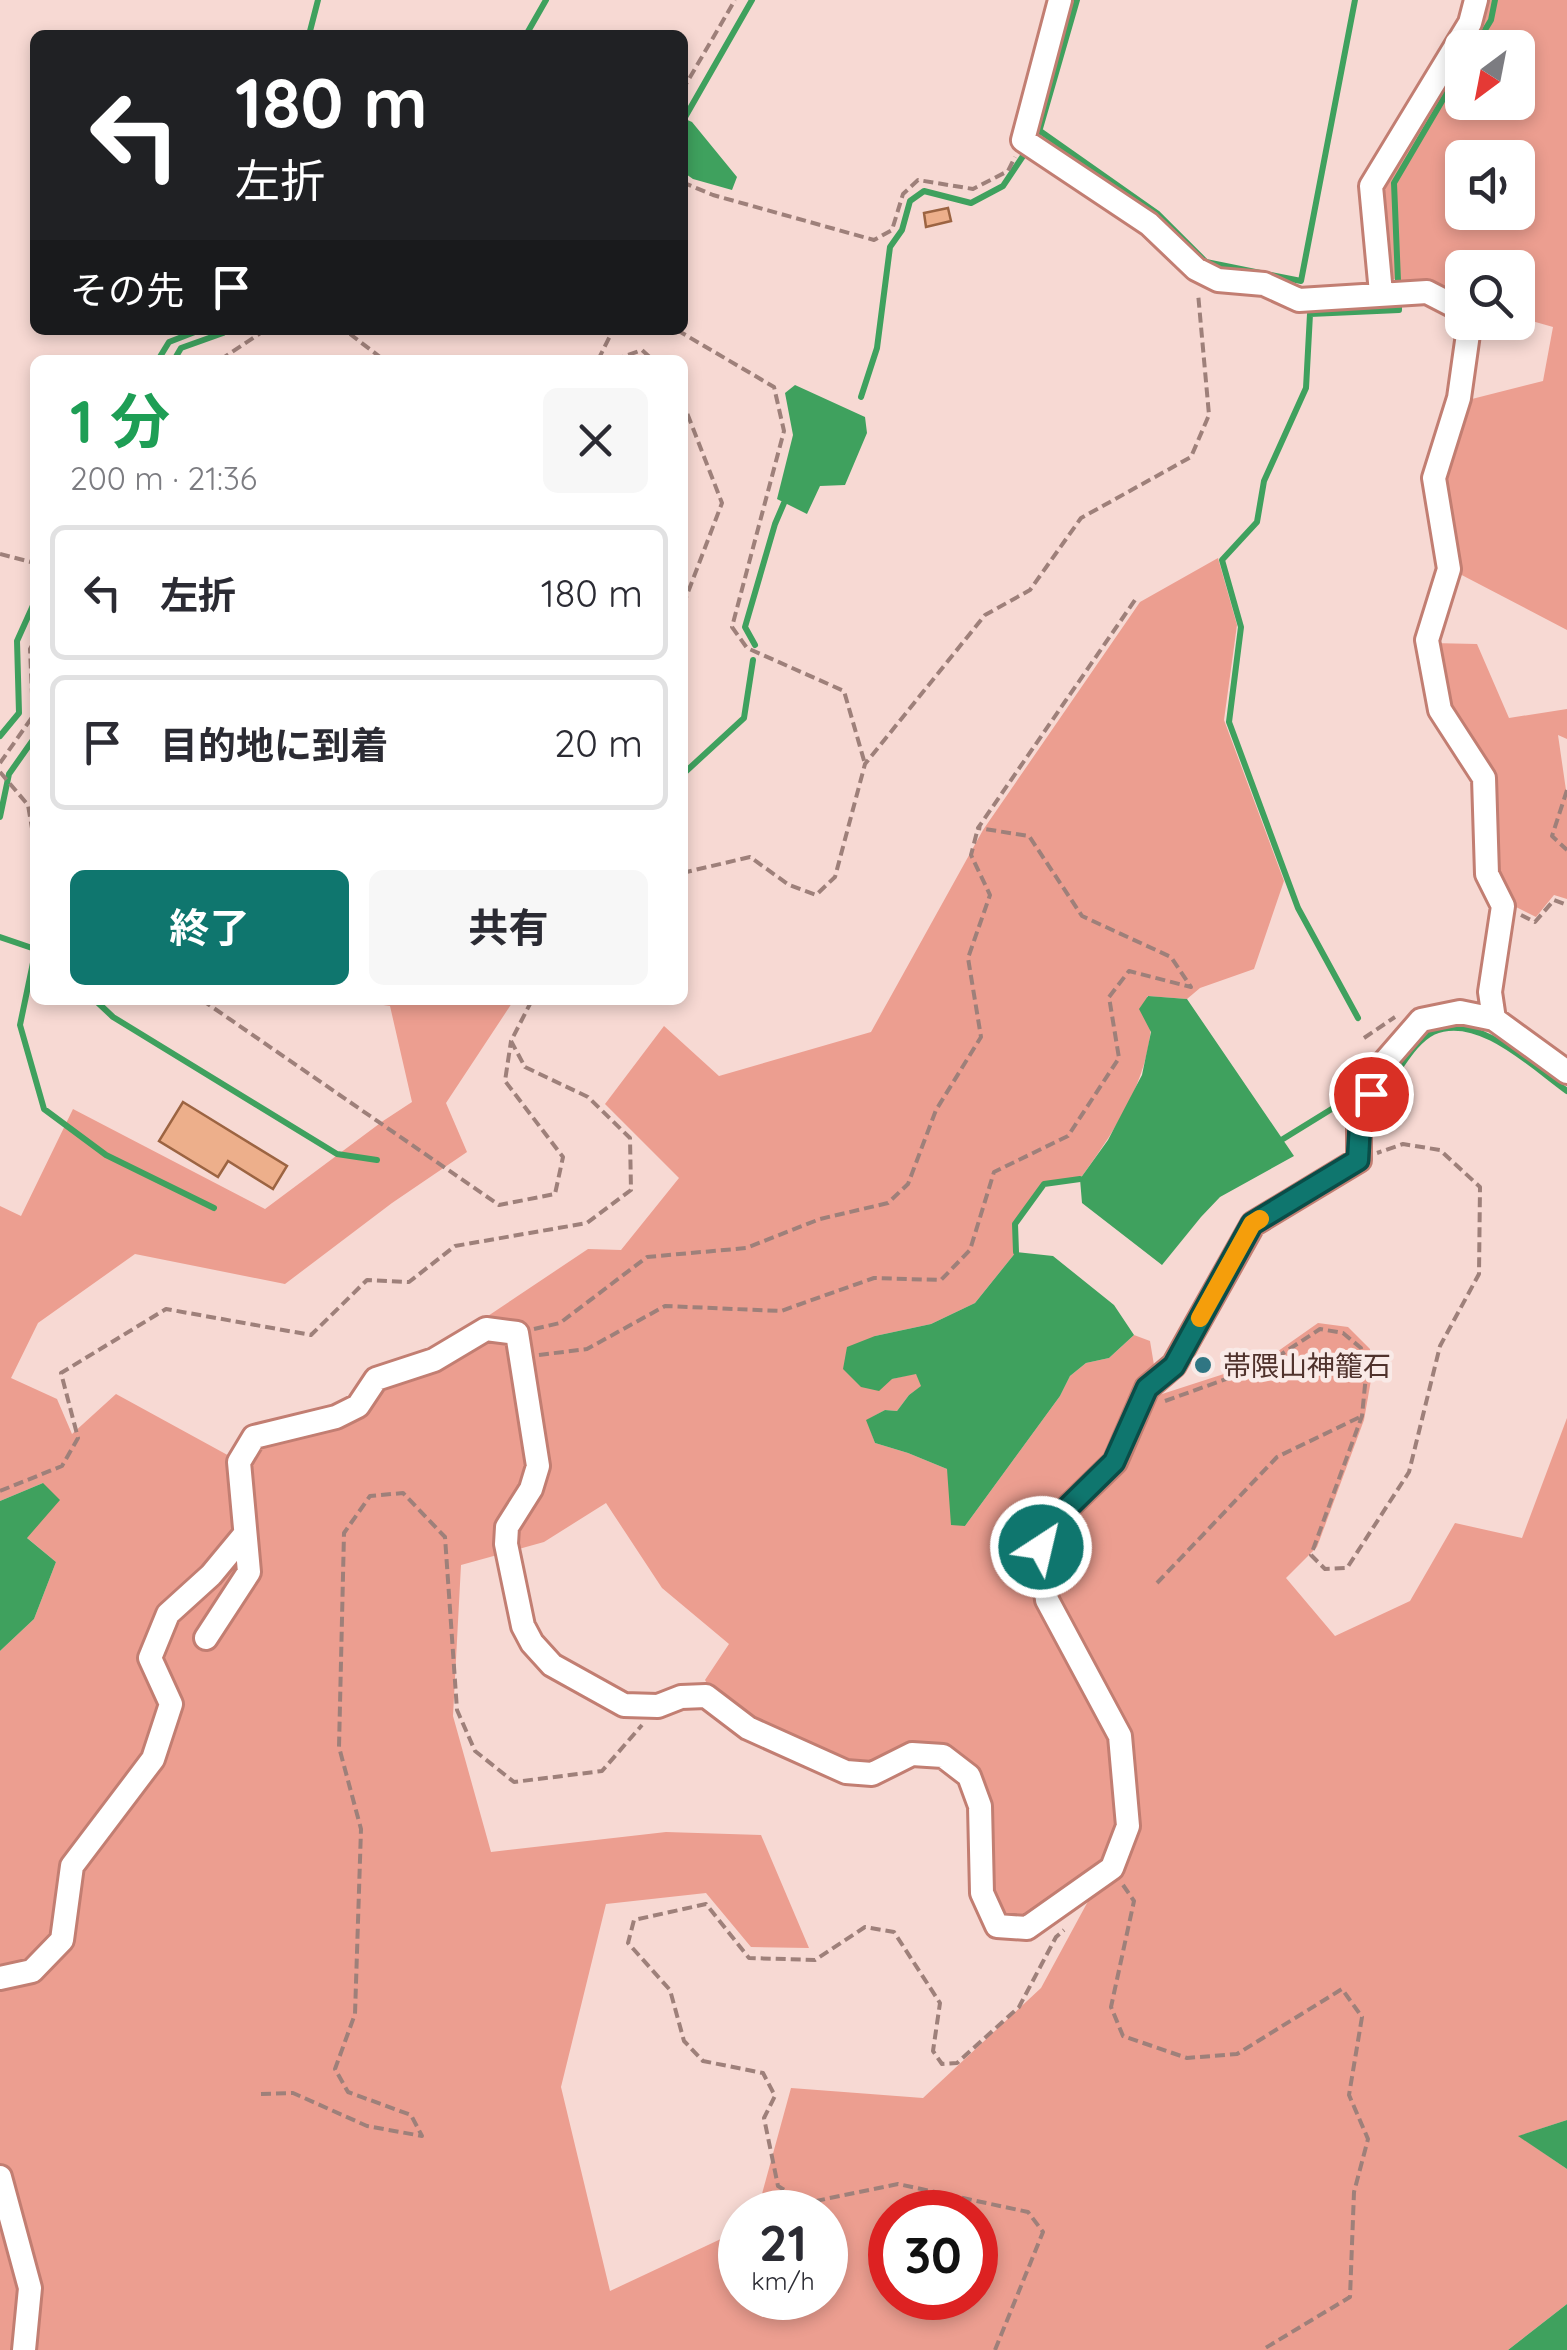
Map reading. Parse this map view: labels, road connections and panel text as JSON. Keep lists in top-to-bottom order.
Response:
{
  "places": ["帯隈山神籠石"],
  "north": "bottom left",
  "page": {
    "turn": ["180 m", "左折"],
    "then": "その先",
    "heading": ["1 分", "200 m · 21:36"],
    "list": [
      {
        "name": "左折",
        "value": "180 m"
      },
      {
        "name": "目的地に到着",
        "value": "20 m"
      }
    ],
    "buttons": ["終了", "共有"],
    "speed": "21 km/h",
    "limit": "30"
  }
}
